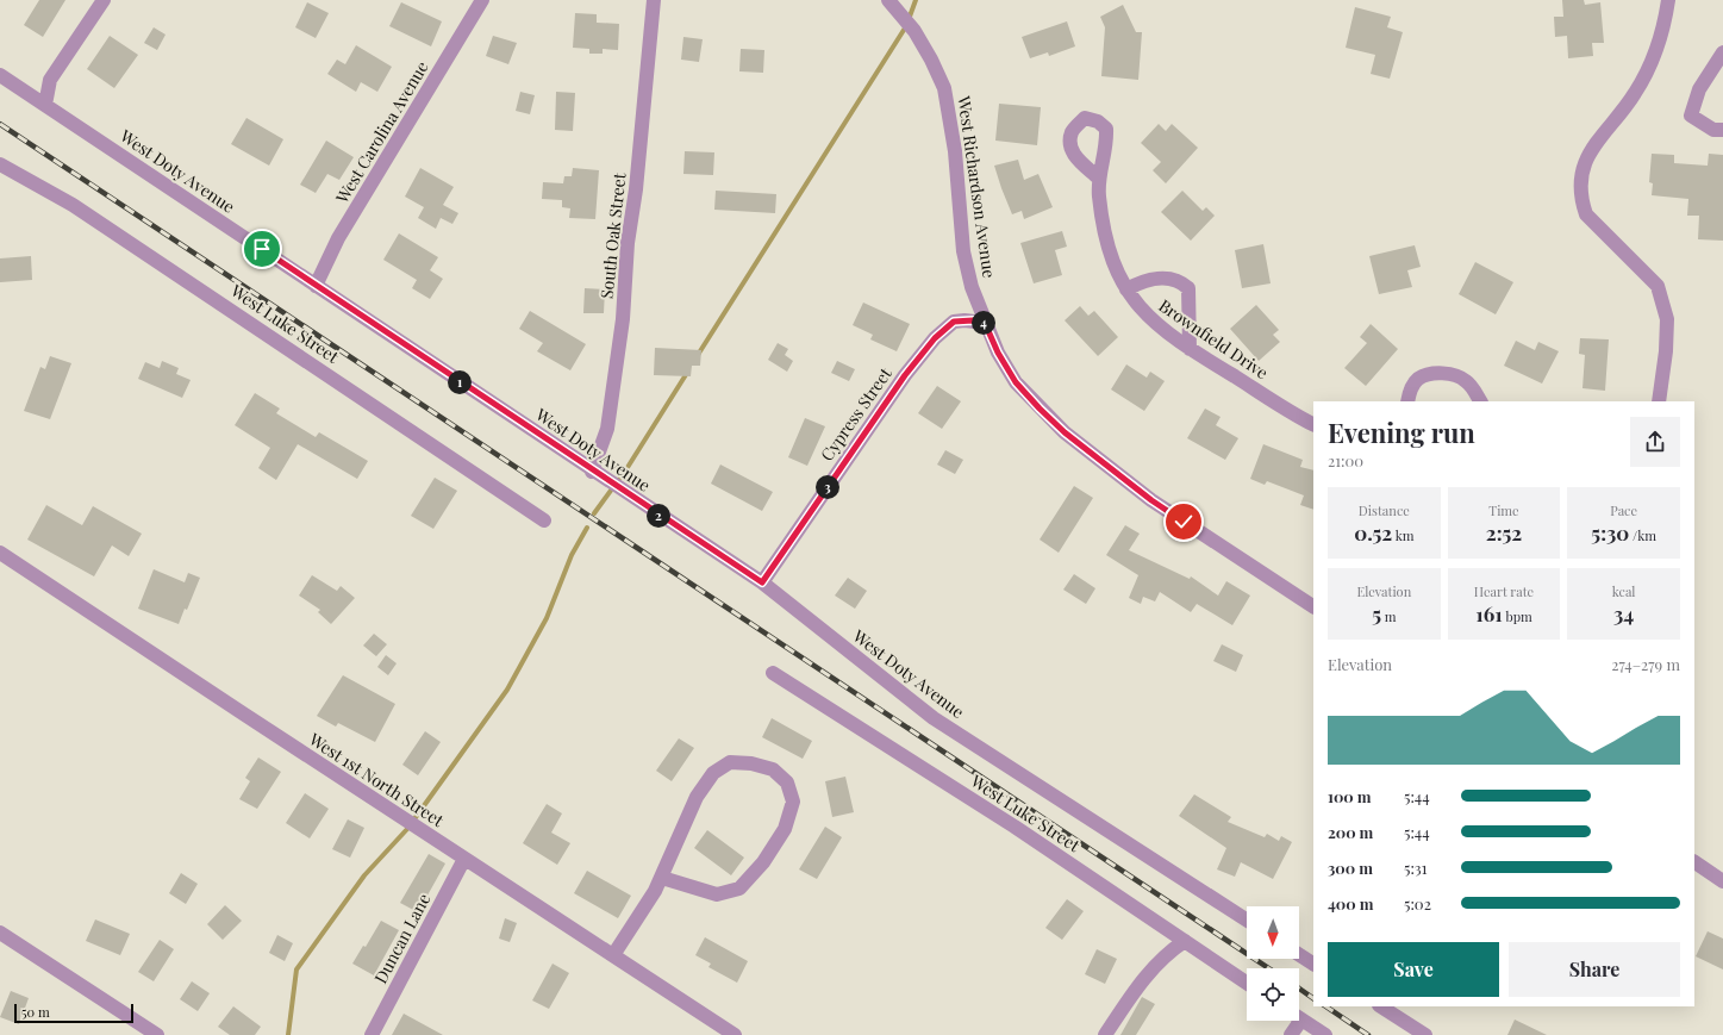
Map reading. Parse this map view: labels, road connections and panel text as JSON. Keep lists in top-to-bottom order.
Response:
{
  "streets": {
    "street": [
      "West Carolina Avenue",
      "West Doty Avenue",
      "West Richardson Avenue",
      "South Oak Street",
      "West Luke Street",
      "Brownfield Drive",
      "Cypress Street",
      "West 1st North Street",
      "Duncan Lane"
    ]
  },
  "crossings": [
    ["West Carolina Avenue", "West Doty Avenue"],
    ["West Doty Avenue", "South Oak Street"],
    ["West Doty Avenue", "Cypress Street"],
    ["West Richardson Avenue", "Cypress Street"],
    ["West 1st North Street", "Duncan Lane"]
  ],
  "scale_bar": "50 m",
  "north": "bottom",
  "page": {
    "pins": [
      "4",
      "1",
      "3",
      "2"
    ],
    "heading": ["Evening run", "21:00"],
    "stats": [
      ["Distance", "0.52 km"],
      ["Time", "2:52"],
      ["Pace", "5:30 /km"],
      ["Elevation", "5 m"],
      ["Heart rate", "161 bpm"],
      ["kcal", "34"]
    ],
    "chart": ["Elevation", "274–279 m"],
    "list": [
      {
        "name": "100 m",
        "note": "5:44"
      },
      {
        "name": "200 m",
        "note": "5:44"
      },
      {
        "name": "300 m",
        "note": "5:31"
      },
      {
        "name": "400 m",
        "note": "5:02"
      }
    ],
    "buttons": ["Save", "Share"],
    "scale": "50 m"
  }
}
